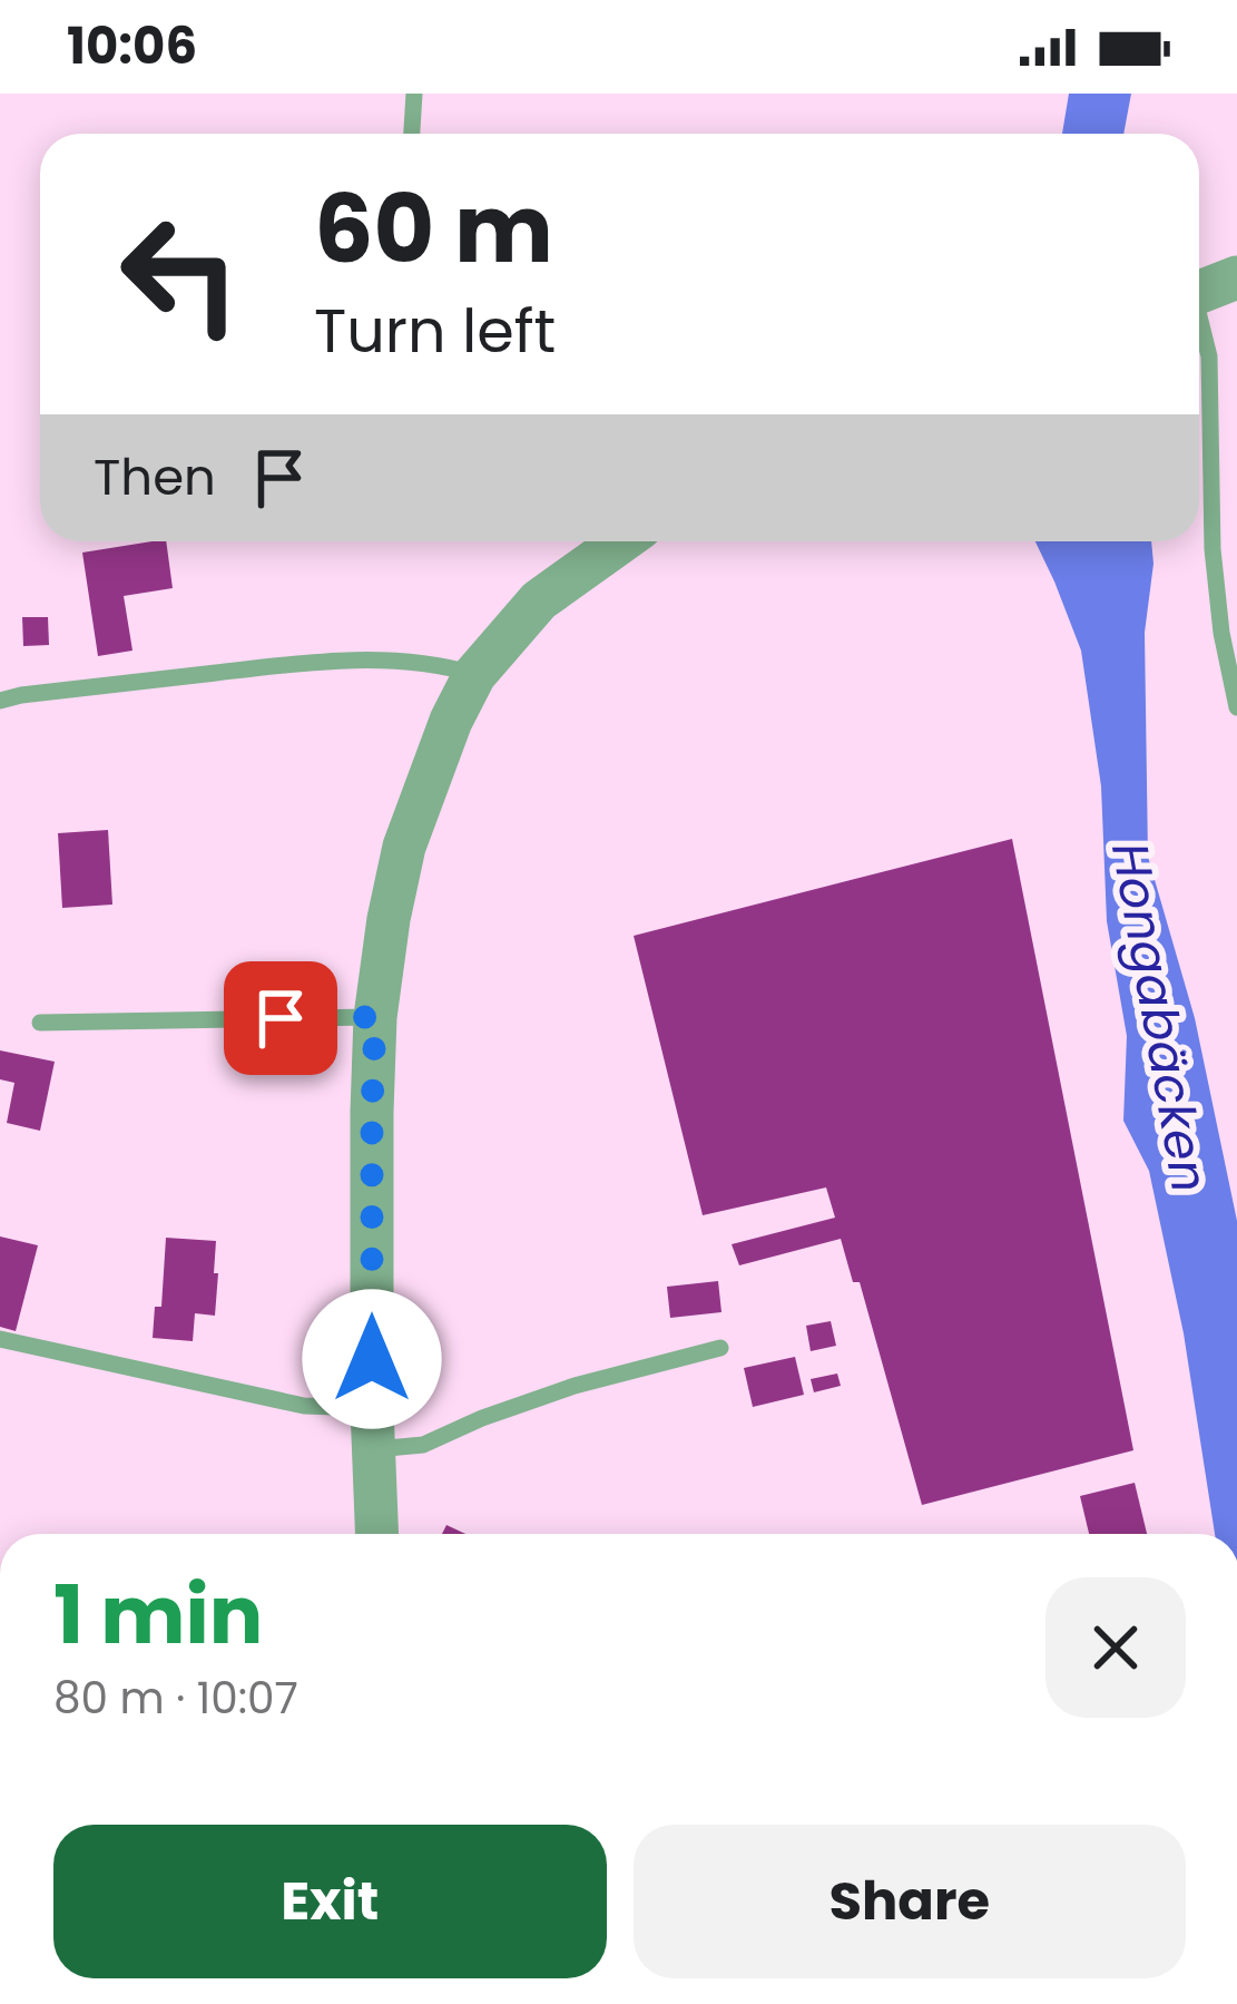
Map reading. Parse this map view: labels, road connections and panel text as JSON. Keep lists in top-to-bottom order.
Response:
{
  "water": ["Hongabäcken"],
  "page": {
    "status": "10:06",
    "turn": ["60 m", "Turn left"],
    "then": "Then",
    "heading": ["1 min", "80 m · 10:07"],
    "buttons": ["Exit", "Share"]
  }
}
